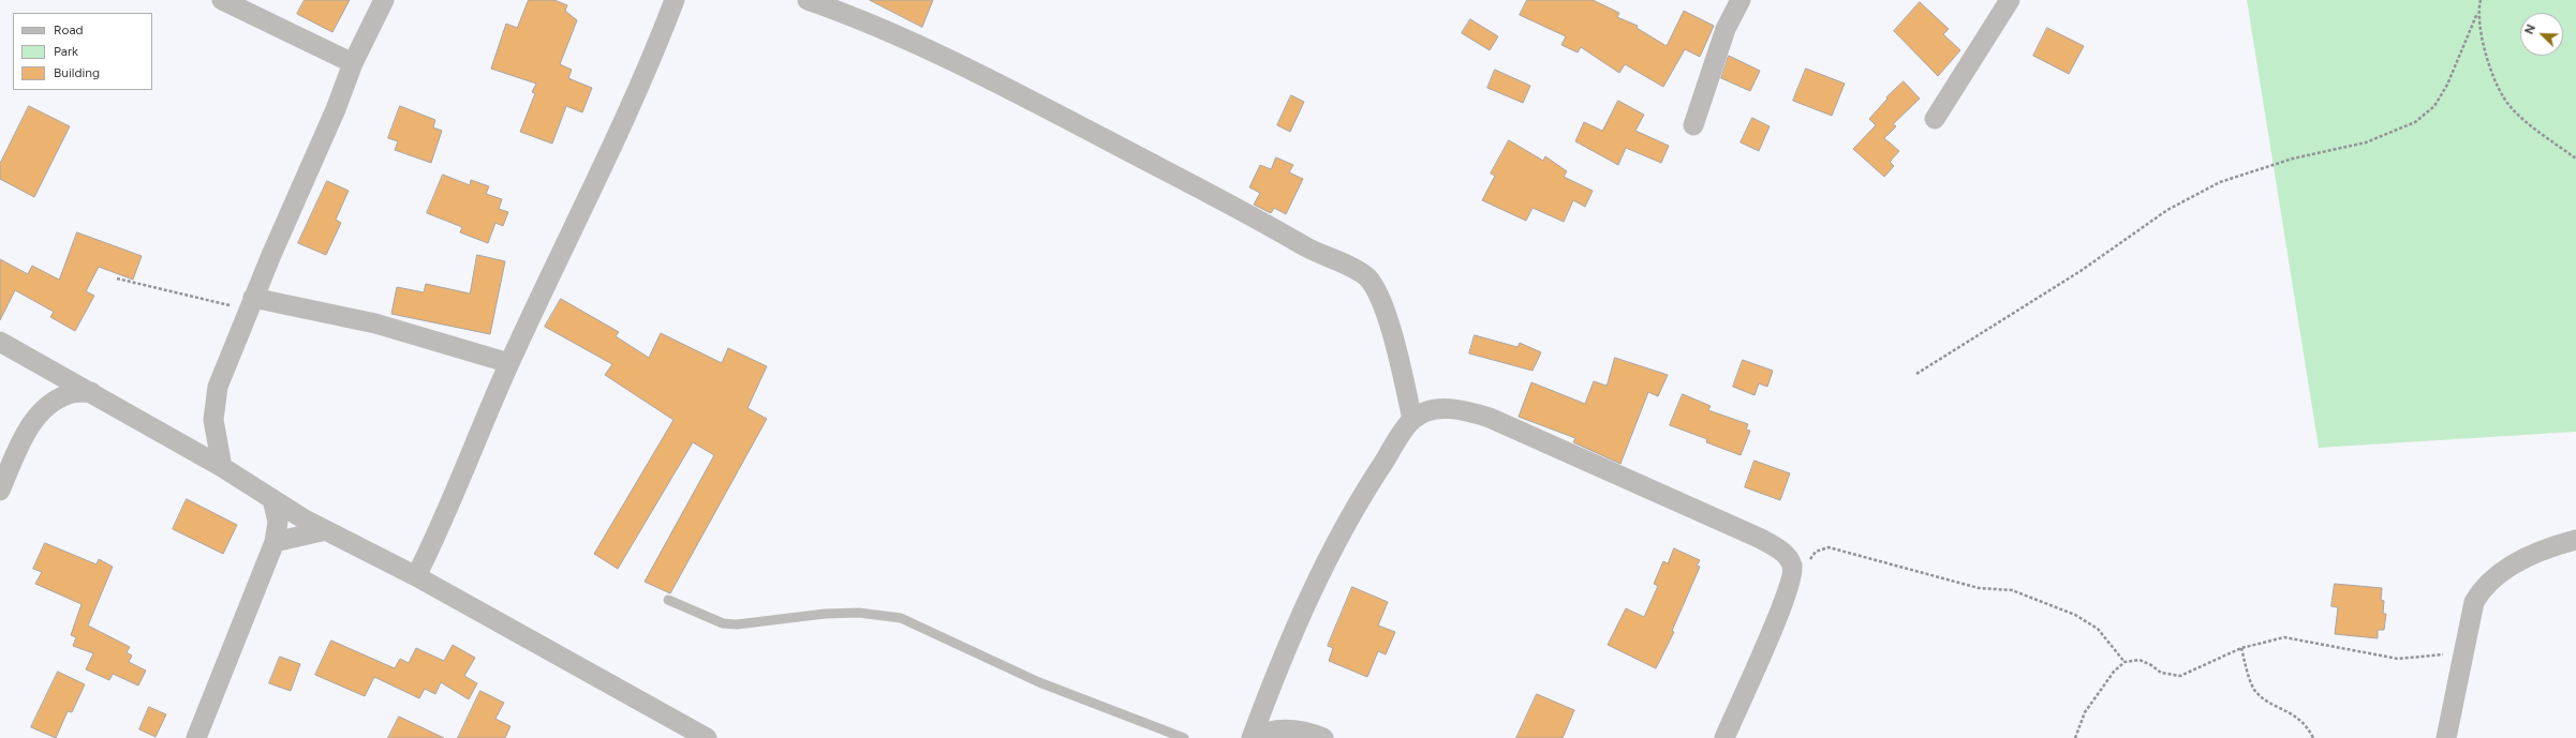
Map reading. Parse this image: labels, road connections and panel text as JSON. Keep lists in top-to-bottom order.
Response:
{
  "legend": ["Road", "Park", "Building"],
  "north": "top left"
}
